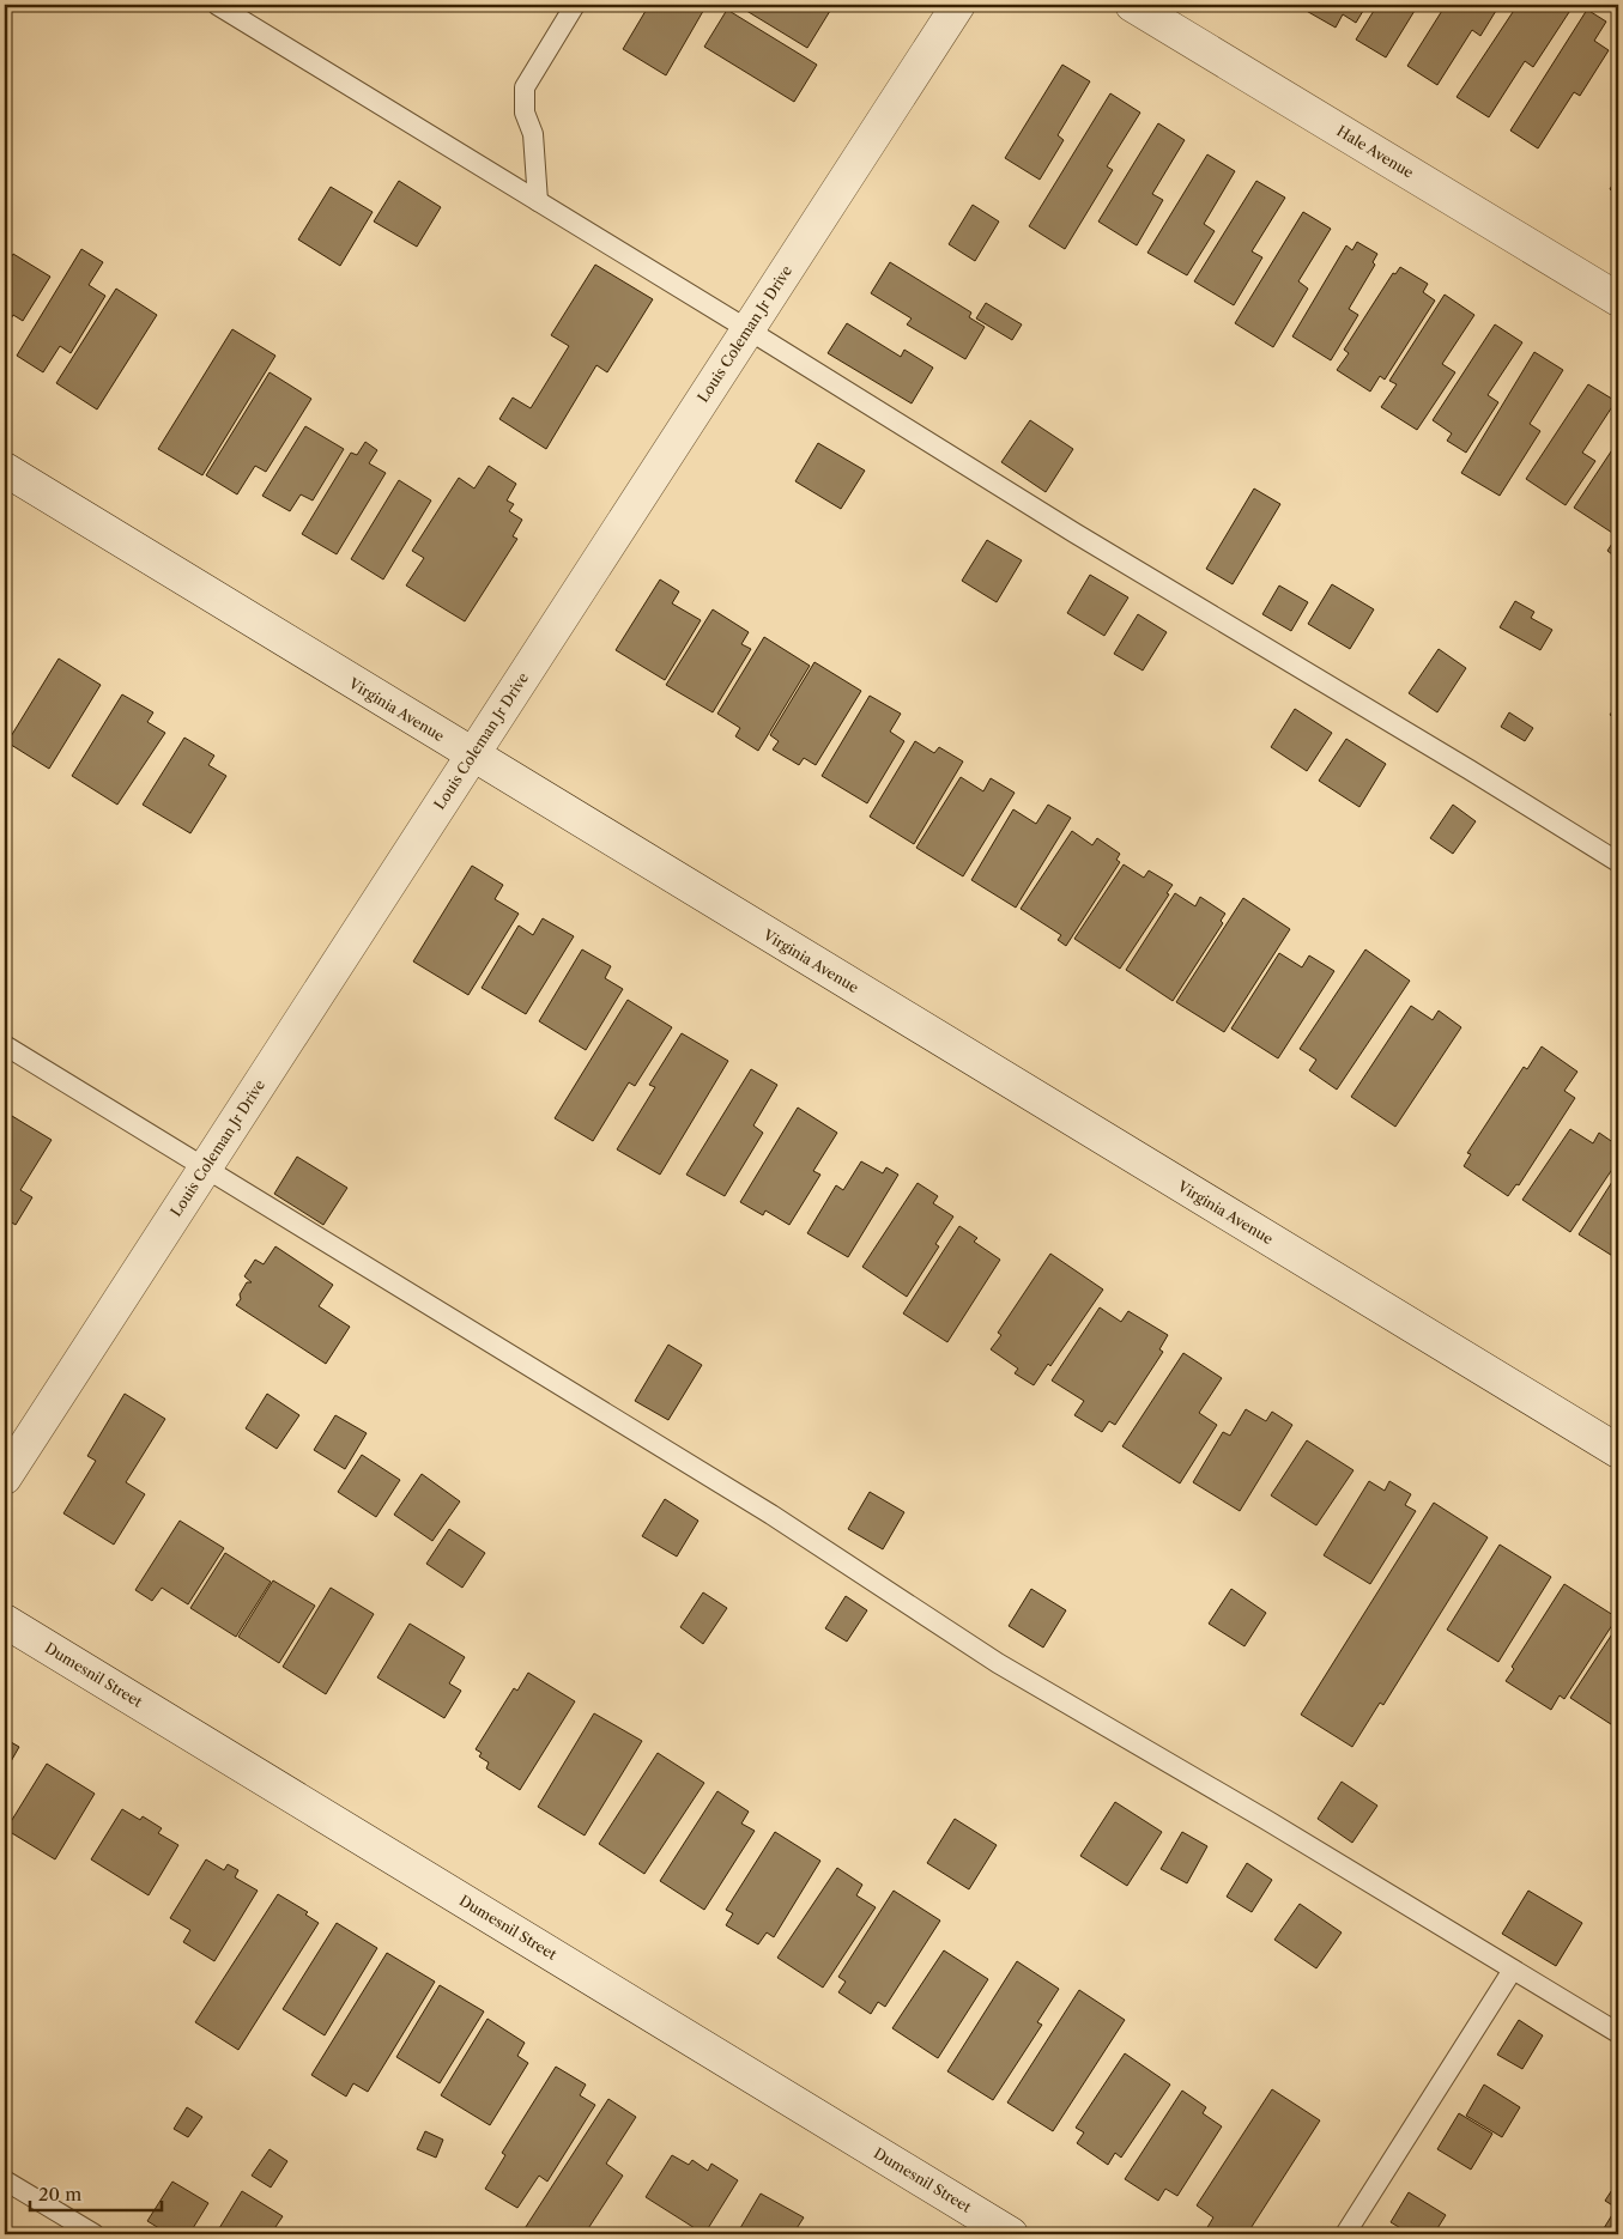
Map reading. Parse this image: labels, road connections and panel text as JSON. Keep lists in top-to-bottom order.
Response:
{
  "streets": {
    "main road": [
      "Hale Avenue",
      "Louis Coleman Jr Drive",
      "Virginia Avenue",
      "Dumesnil Street"
    ]
  },
  "crossings": [
    ["Louis Coleman Jr Drive", "Virginia Avenue"]
  ],
  "scale_bar": "20 m"
}
